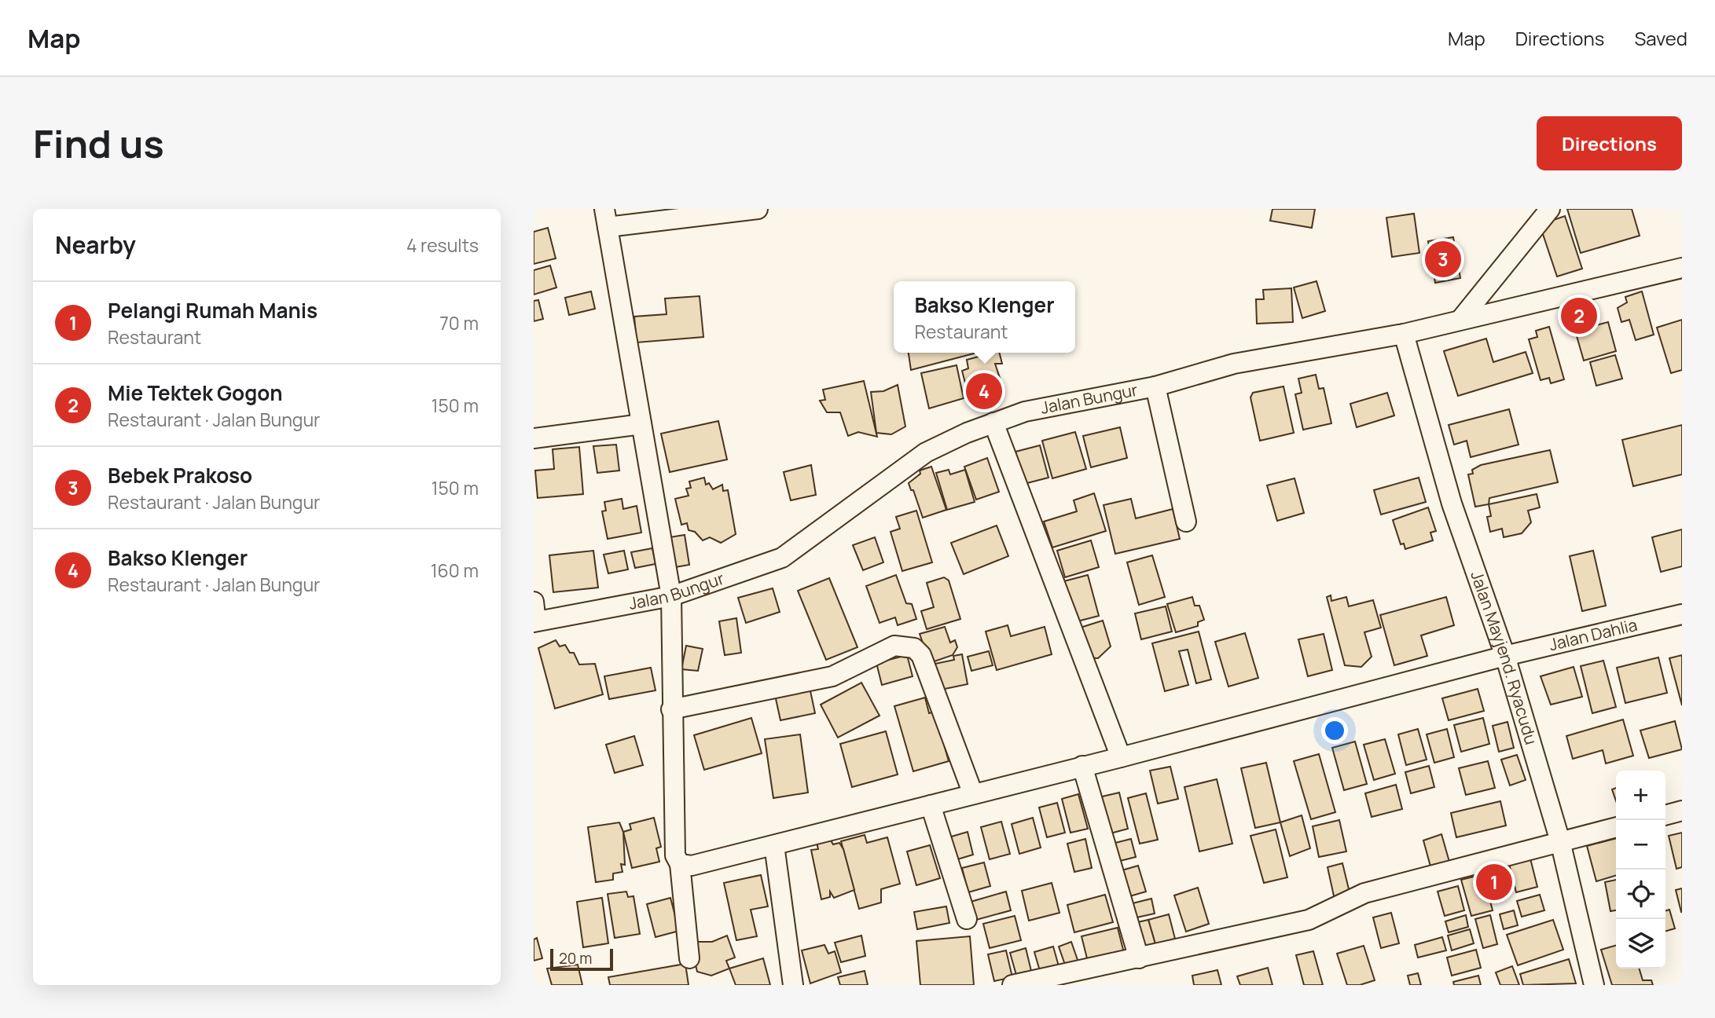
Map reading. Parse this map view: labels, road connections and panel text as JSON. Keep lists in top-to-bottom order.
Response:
{
  "streets": {
    "street": ["Jalan Bungur", "Jalan Dahlia", "Jalan Mayjend. Ryacudu"]
  },
  "crossings": [
    ["Jalan Bungur", "Jalan Mayjend. Ryacudu"],
    ["Jalan Dahlia", "Jalan Mayjend. Ryacudu"]
  ],
  "scale_bar": "20 m",
  "page": {
    "header": "Map",
    "nav": ["Map", "Directions", "Saved"],
    "buttons": "Directions",
    "title": "Find us",
    "heading": ["Nearby", "4 results"],
    "pins": [
      "3",
      "2",
      "4",
      "1"
    ],
    "list": [
      {
        "mark": "1",
        "name": "Pelangi Rumah Manis",
        "note": "Restaurant",
        "value": "70 m"
      },
      {
        "mark": "2",
        "name": "Mie Tektek Gogon",
        "note": "Restaurant · Jalan Bungur",
        "value": "150 m"
      },
      {
        "mark": "3",
        "name": "Bebek Prakoso",
        "note": "Restaurant · Jalan Bungur",
        "value": "150 m"
      },
      {
        "mark": "4",
        "name": "Bakso Klenger",
        "note": "Restaurant · Jalan Bungur",
        "value": "160 m"
      }
    ],
    "popup": ["Bakso Klenger", "Restaurant"],
    "map_buttons": ["+", "−"],
    "scale": "20 m"
  }
}
